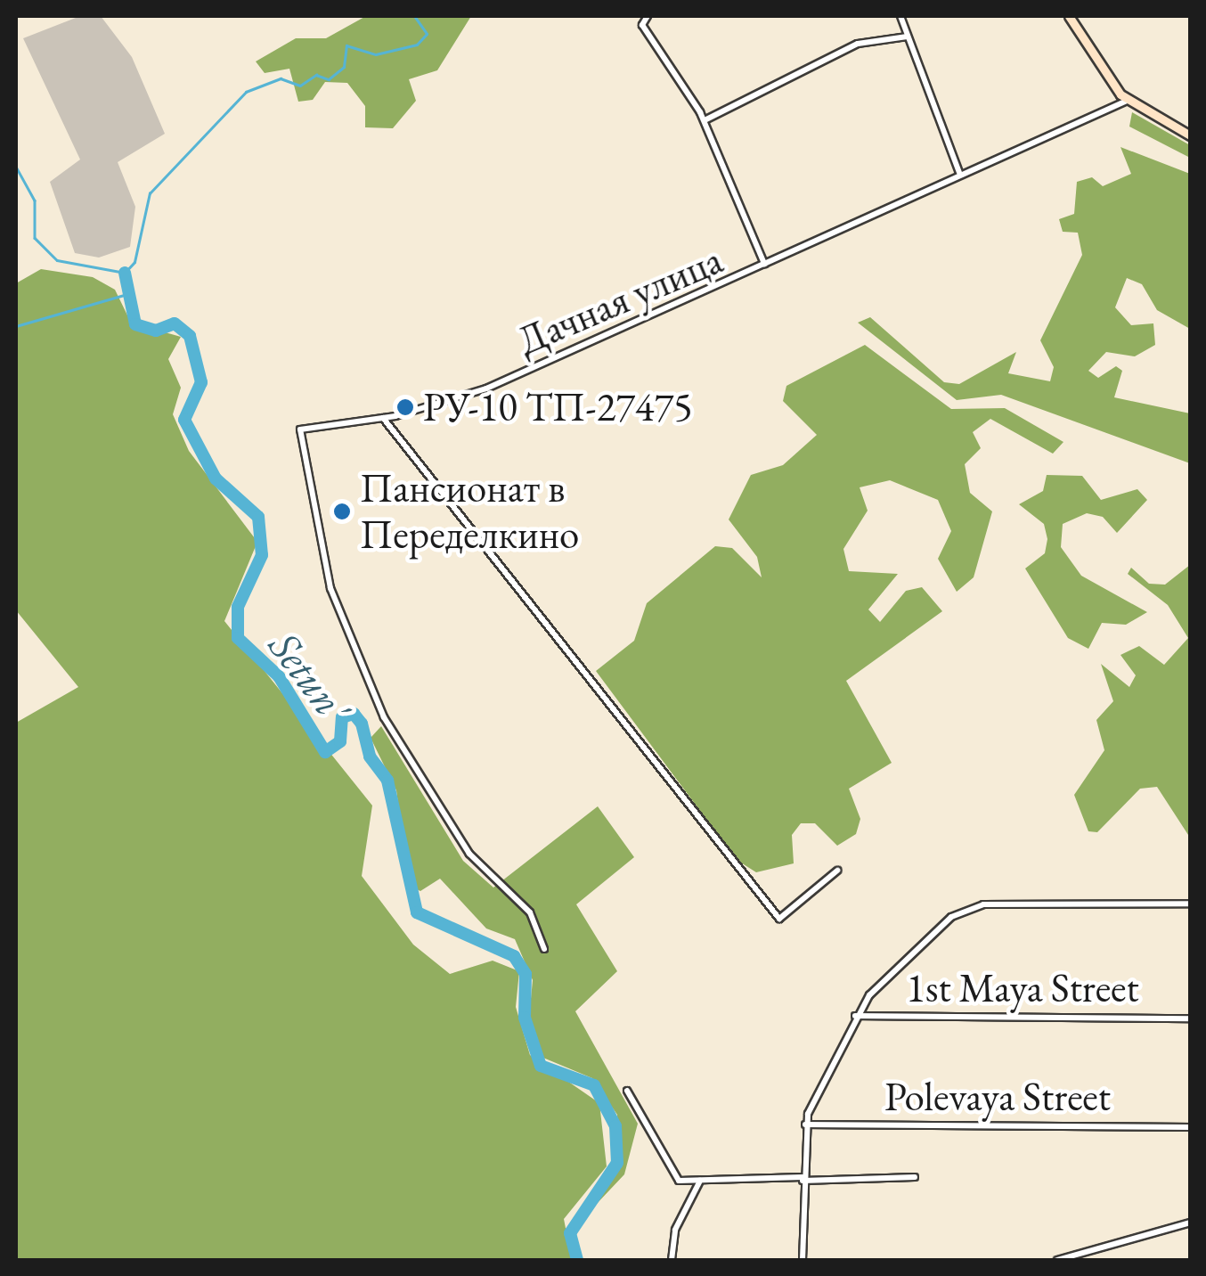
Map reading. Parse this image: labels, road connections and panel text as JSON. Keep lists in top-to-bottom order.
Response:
{
  "streets": {
    "street": ["Дачная улица", "1st Maya Street", "Polevaya Street"]
  },
  "water": ["Setun'"],
  "places": ["РУ-10 ТП-27475", "Пансионат в Переделкино"]
}
